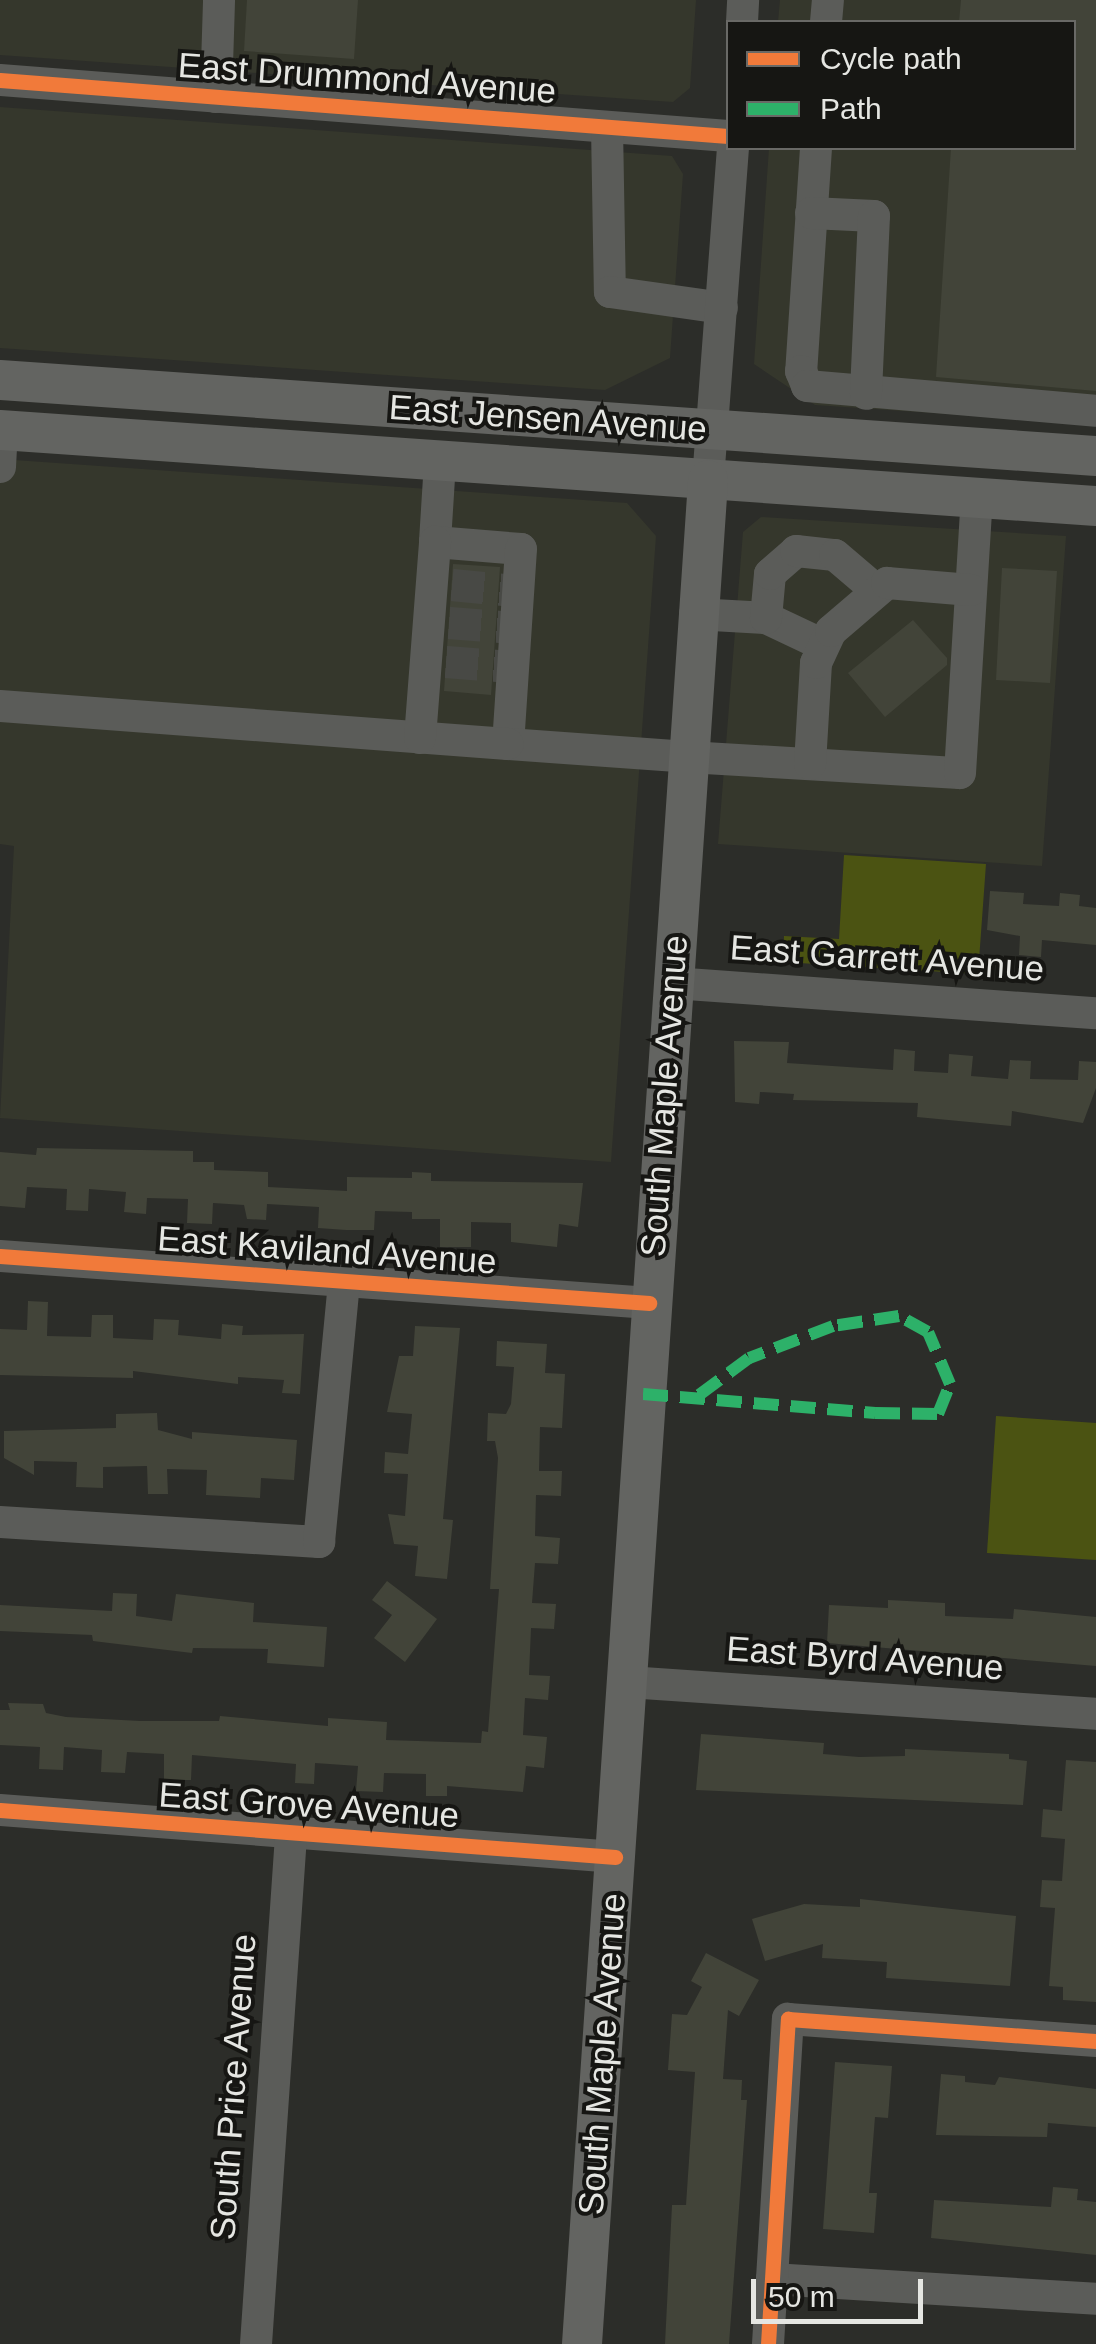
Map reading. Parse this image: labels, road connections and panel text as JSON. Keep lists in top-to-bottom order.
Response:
{
  "streets": {
    "main road": ["East Jensen Avenue", "South Maple Avenue"],
    "street": [
      "East Drummond Avenue",
      "East Garrett Avenue",
      "East Kaviland Avenue",
      "East Byrd Avenue",
      "East Grove Avenue",
      "South Price Avenue"
    ]
  },
  "crossings": [
    ["East Jensen Avenue", "South Maple Avenue"],
    ["East Garrett Avenue", "South Maple Avenue"],
    ["South Maple Avenue", "East Kaviland Avenue"],
    ["South Maple Avenue", "East Byrd Avenue"],
    ["South Maple Avenue", "East Grove Avenue"],
    ["East Grove Avenue", "South Price Avenue"]
  ],
  "legend": ["Cycle path", "Path"],
  "scale_bar": "50 m"
}
